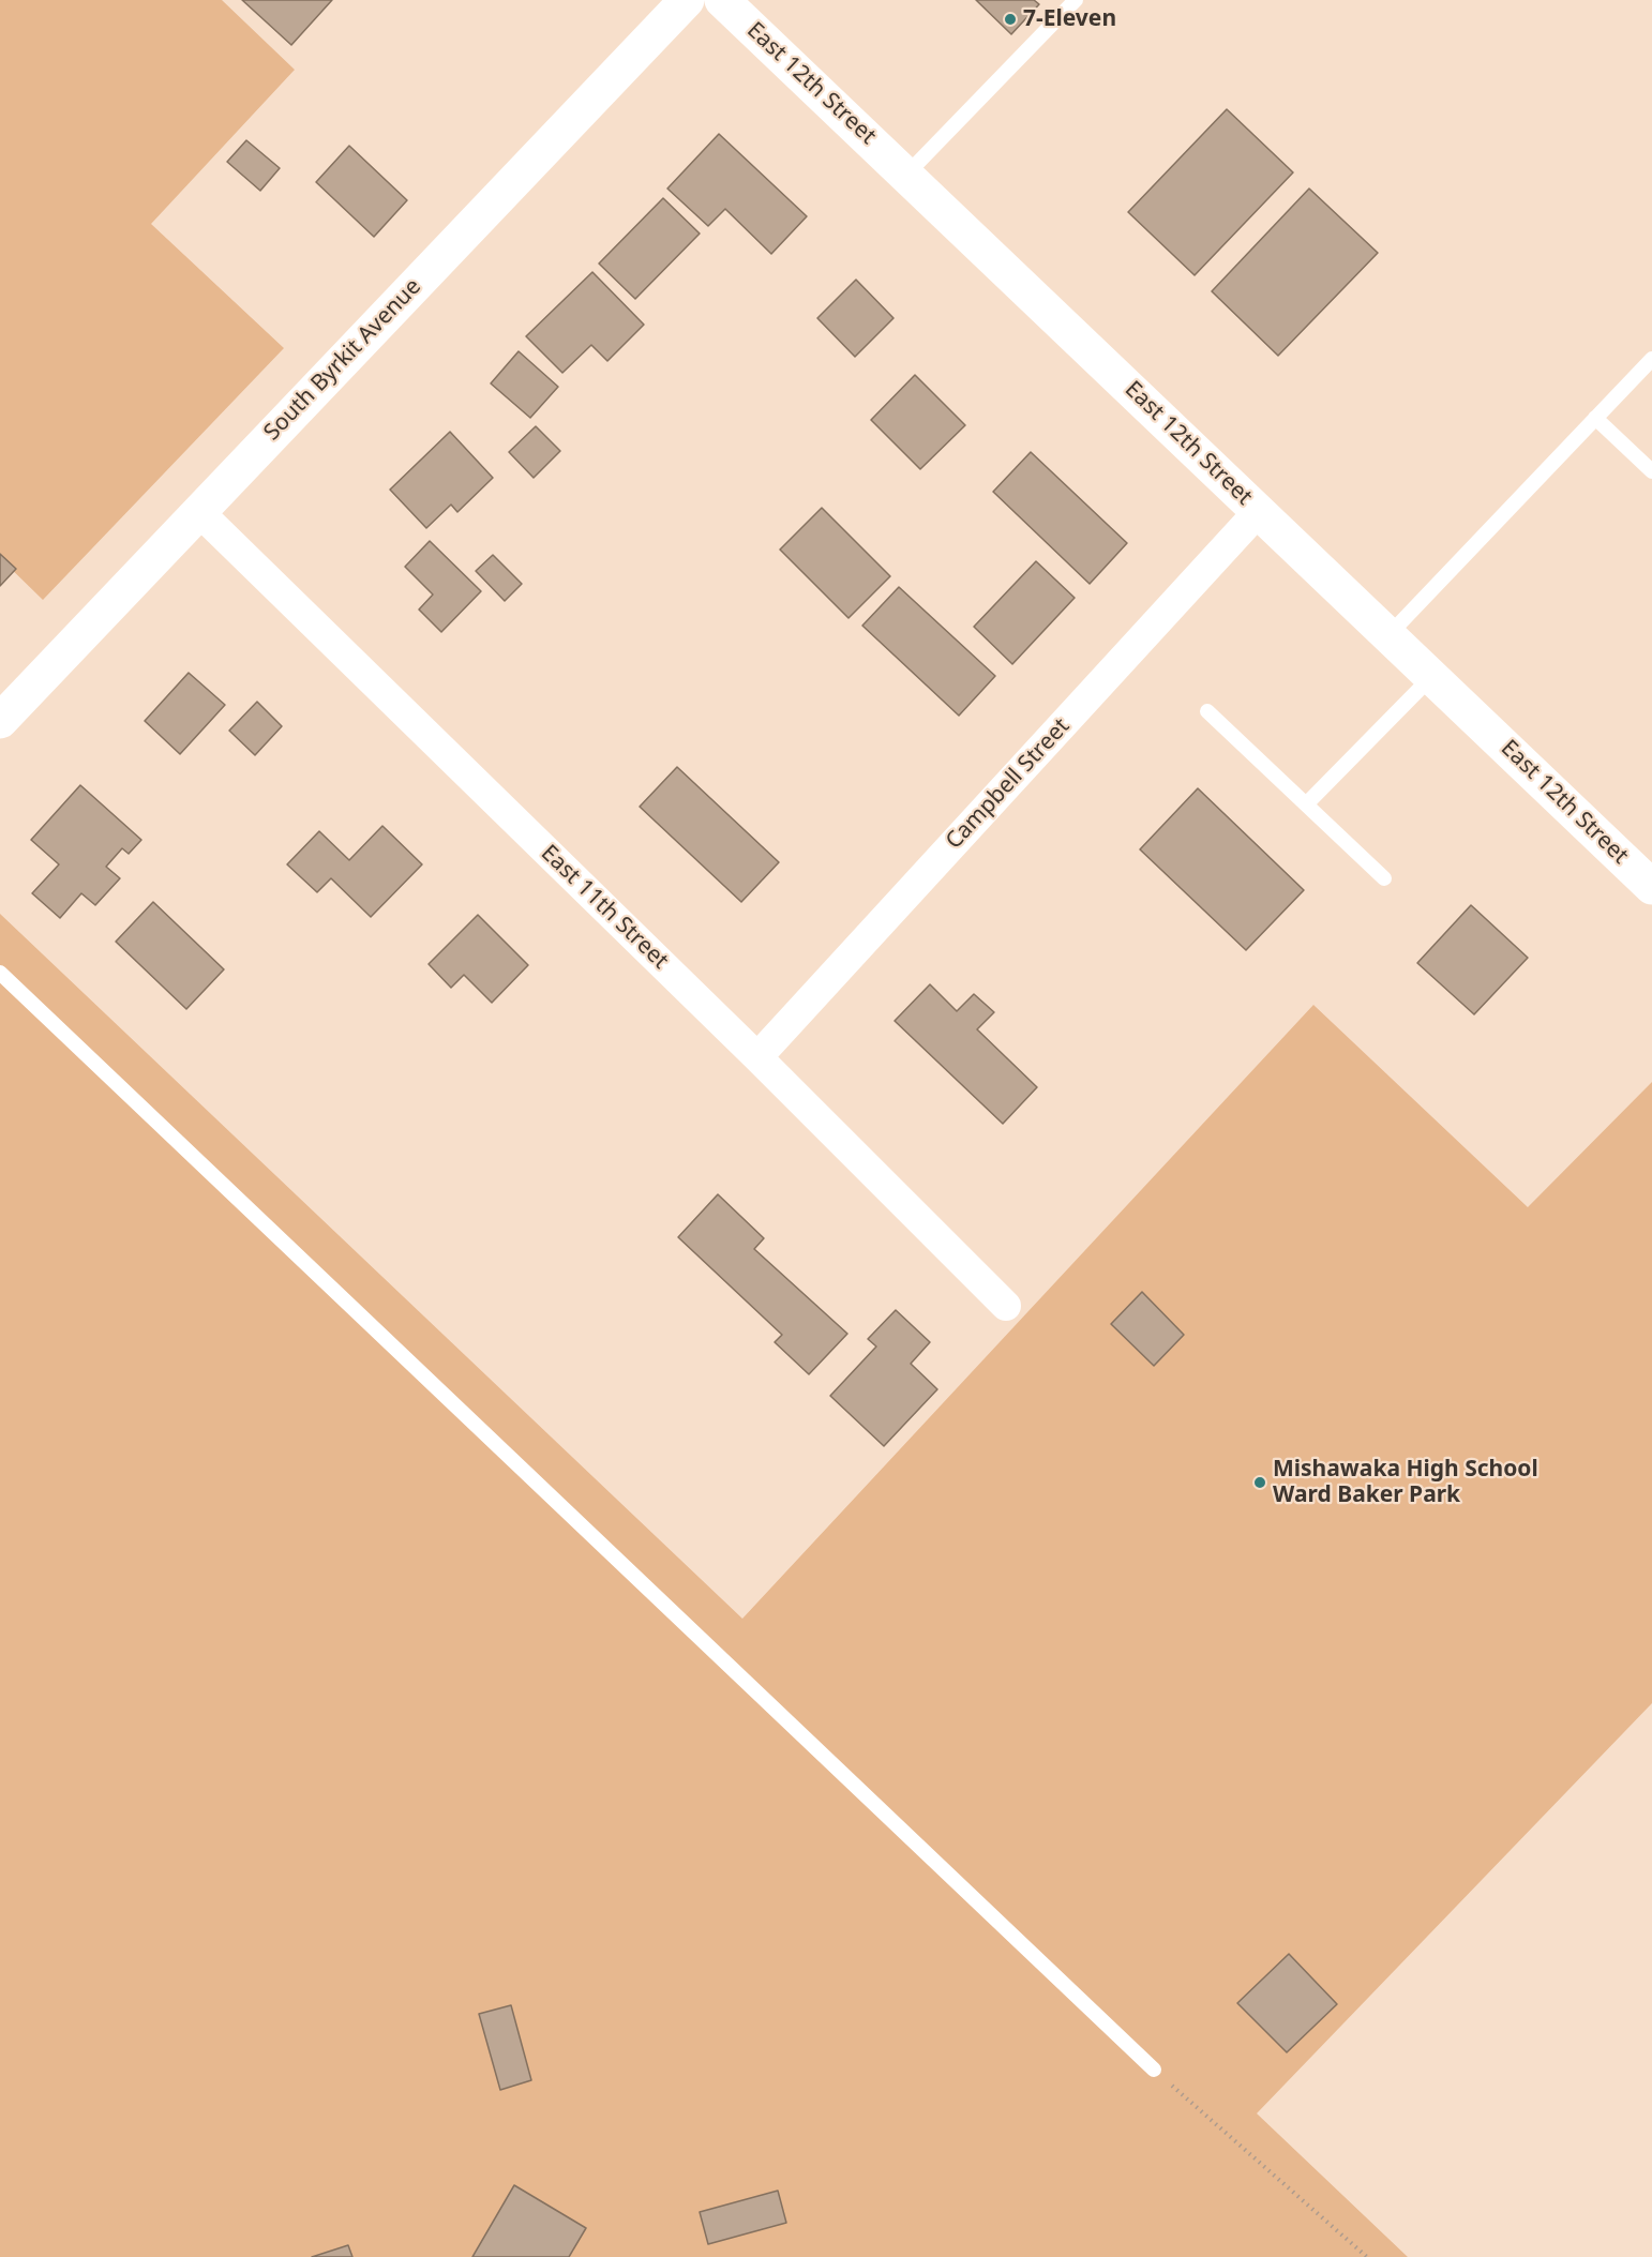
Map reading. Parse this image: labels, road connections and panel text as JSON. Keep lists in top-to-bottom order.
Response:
{
  "streets": {
    "street": [
      "East 12th Street",
      "South Byrkit Avenue",
      "Campbell Street",
      "East 11th Street"
    ]
  },
  "crossings": [
    ["East 12th Street", "Campbell Street"],
    ["South Byrkit Avenue", "East 11th Street"],
    ["Campbell Street", "East 11th Street"]
  ],
  "places": ["7-Eleven", "Mishawaka High School Ward Baker Park"]
}
